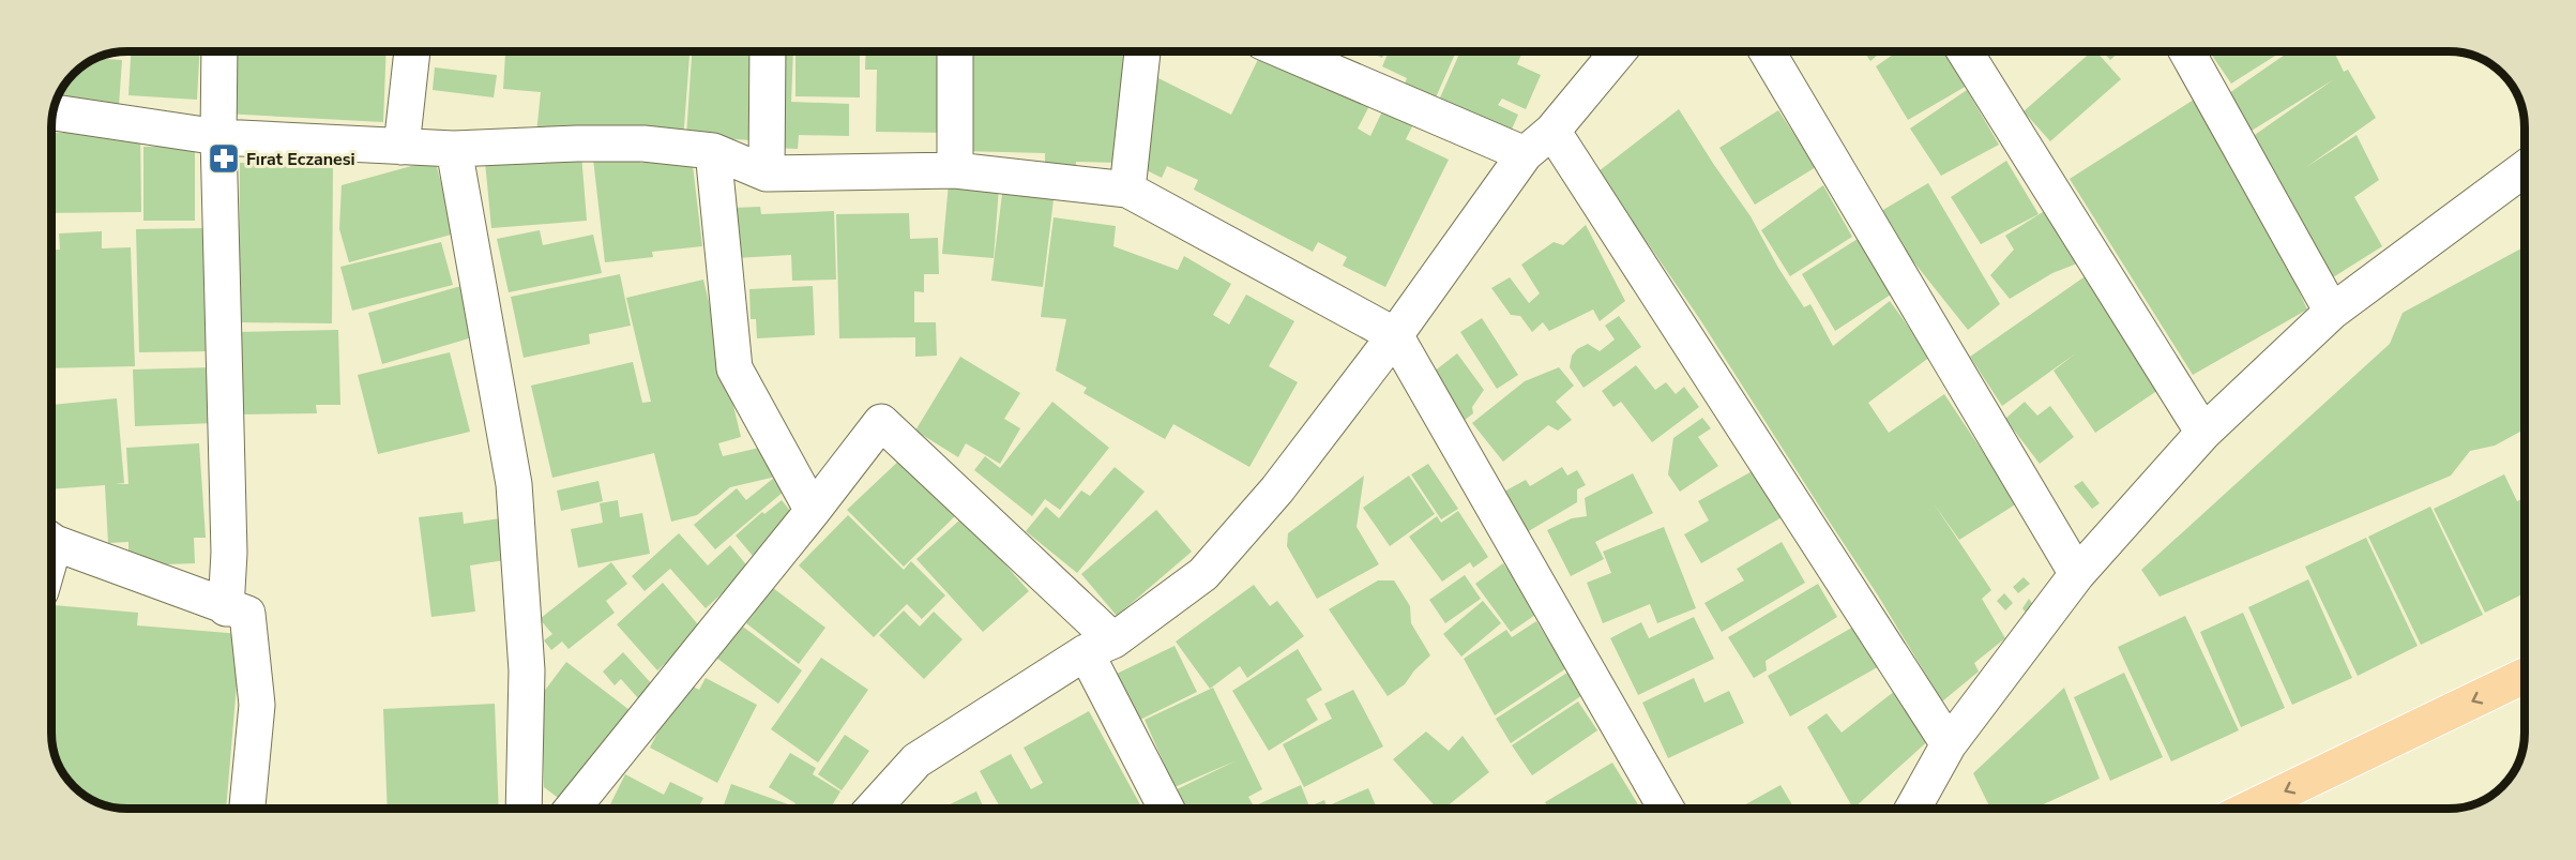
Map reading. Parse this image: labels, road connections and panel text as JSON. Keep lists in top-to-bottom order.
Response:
{
  "places": {
    "pharmacy": ["Fırat Eczanesi"]
  }
}
